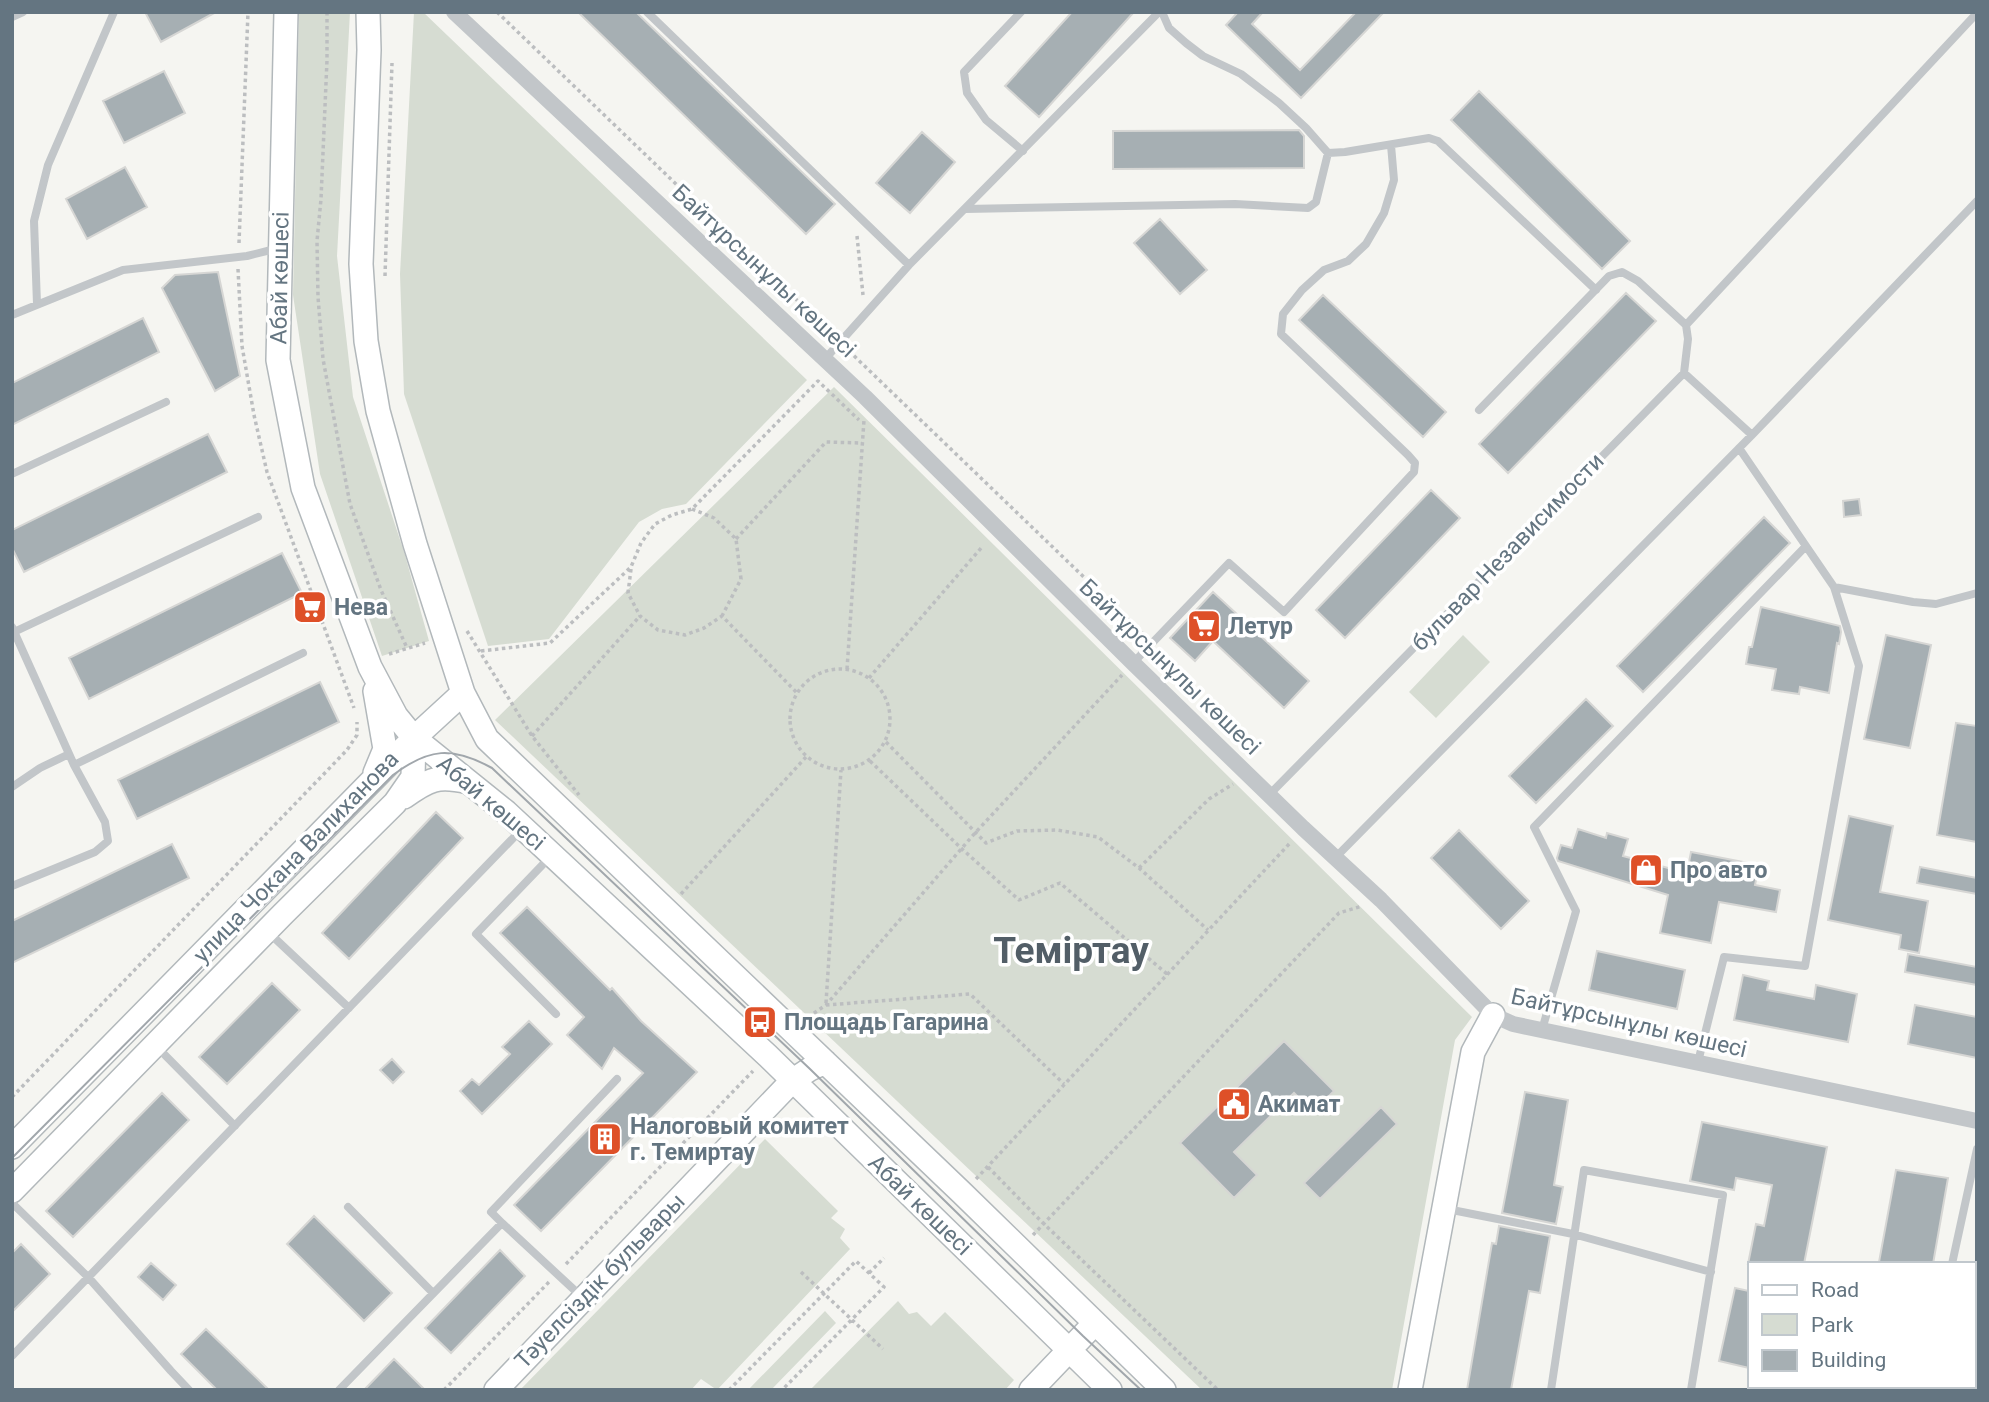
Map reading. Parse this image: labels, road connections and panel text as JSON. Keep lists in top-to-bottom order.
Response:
{
  "streets": {
    "street": [
      "Байтұрсынұлы көшесі",
      "Абай көшесі",
      "улица Чокана Валиханова",
      "Тәуелсіздік бульвары"
    ],
    "lane": ["бульвар Независимости"]
  },
  "crossings": [
    ["Байтұрсынұлы көшесі", "бульвар Независимости"],
    ["Абай көшесі", "улица Чокана Валиханова"],
    ["Абай көшесі", "Тәуелсіздік бульвары"]
  ],
  "districts": ["Теміртау"],
  "places": {
    "supermarket": ["Нева", "Летур"],
    "shop": ["Про авто"],
    "bus stop": ["Площадь Гагарина"],
    "public building": ["Акимат"],
    "building": ["Налоговый комитет г. Темиртау"]
  },
  "legend": ["Road", "Park", "Building"]
}
